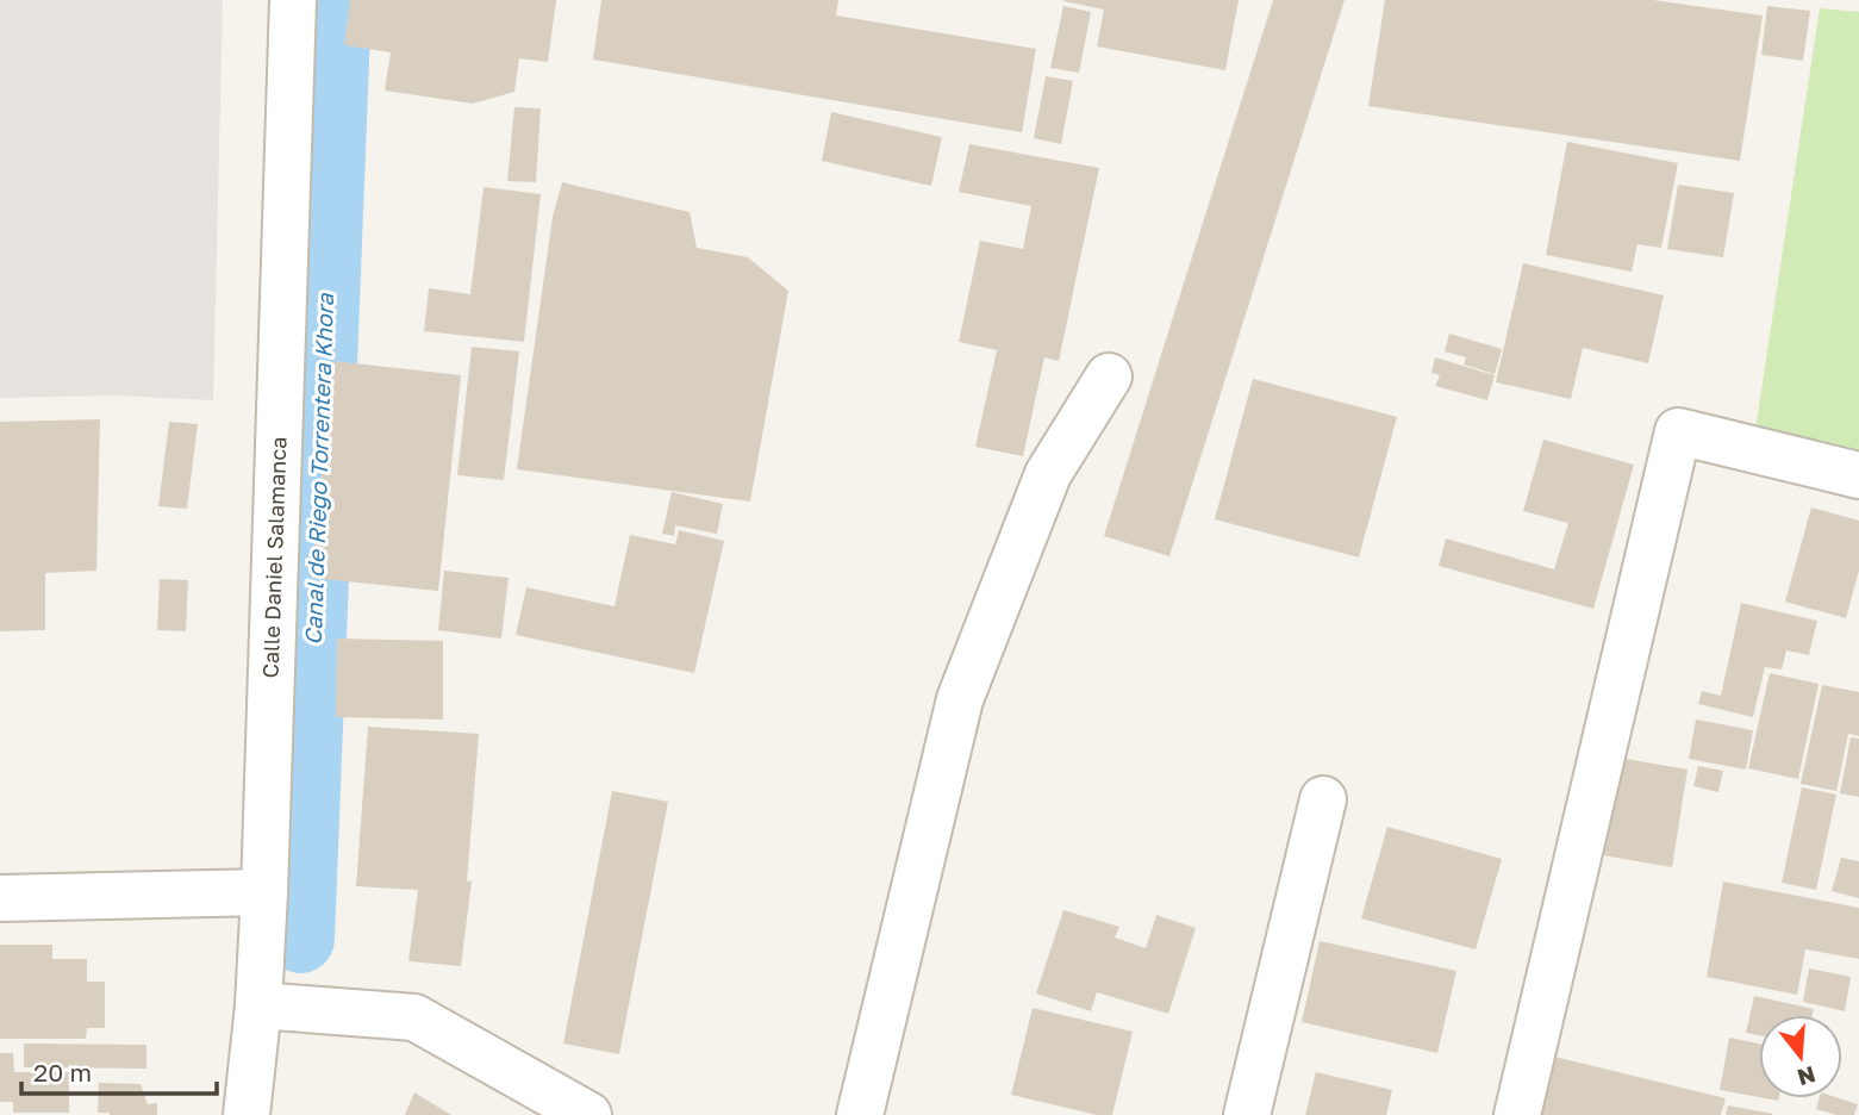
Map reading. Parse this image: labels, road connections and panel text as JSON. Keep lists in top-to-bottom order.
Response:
{
  "streets": {
    "street": ["Calle Daniel Salamanca"]
  },
  "water": ["Canal de Riego Torrentera Khora"],
  "scale_bar": "20 m",
  "north": "bottom"
}
